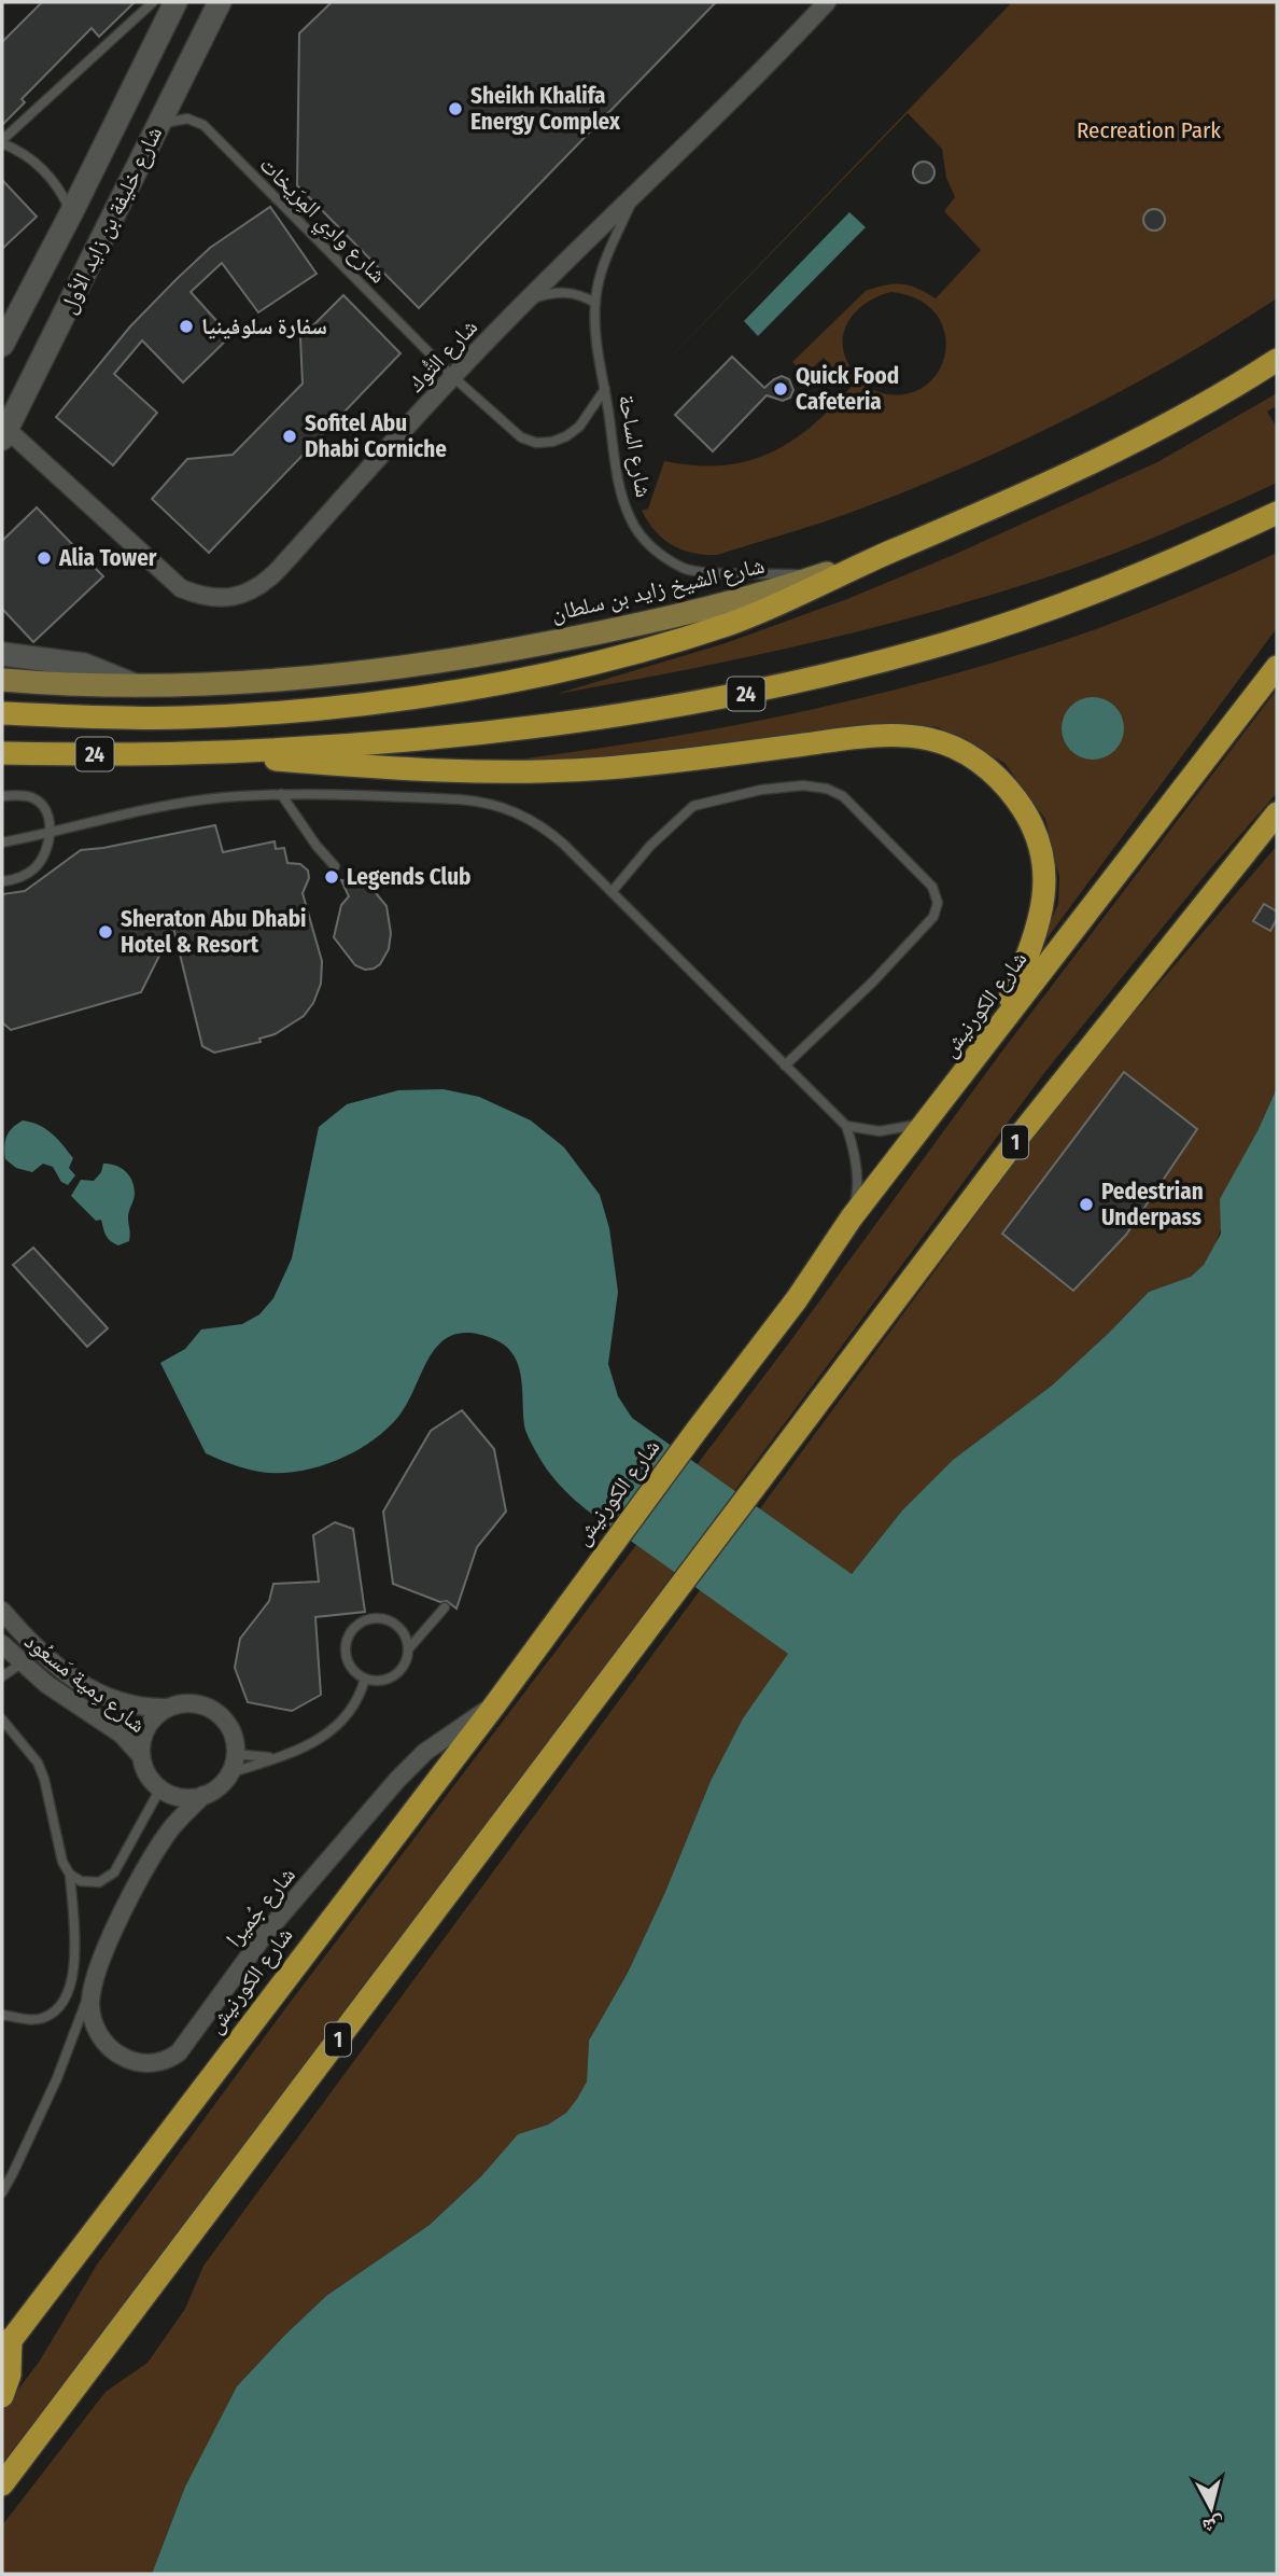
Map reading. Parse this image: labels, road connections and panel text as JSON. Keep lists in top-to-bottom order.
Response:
{
  "streets": {
    "highway": [
      "شارع الشيخ زايد بن سلطان",
      "24",
      "شارع الكورنيش",
      "1"
    ],
    "main road": ["شارع خليفة بن زايد الأول"],
    "street": ["شارع التُّوك", "شارع دِمية مَسعُود", "شارع جُميرا"],
    "lane": ["شارع وادِي المِرَيخات", "شارع الساحة"]
  },
  "crossings": [
    ["شارع خليفة بن زايد الأول", "شارع وادِي المِرَيخات"],
    ["شارع خليفة بن زايد الأول", "شارع التُّوك"],
    ["شارع وادِي المِرَيخات", "شارع التُّوك"],
    ["شارع وادِي المِرَيخات", "شارع الساحة"],
    ["شارع التُّوك", "شارع الساحة"],
    ["شارع الساحة", "شارع الشيخ زايد بن سلطان"],
    ["شارع الكورنيش", "شارع جُميرا"],
    ["شارع دِمية مَسعُود", "شارع جُميرا"]
  ],
  "parks": ["Recreation Park"],
  "places": [
    "Sheikh Khalifa Energy Complex",
    "سفارة سلوفينيا",
    "Quick Food Cafeteria",
    "Sofitel Abu Dhabi Corniche",
    "Alia Tower",
    "Legends Club",
    "Sheraton Abu Dhabi Hotel & Resort",
    "Pedestrian Underpass"
  ],
  "north": "bottom"
}
